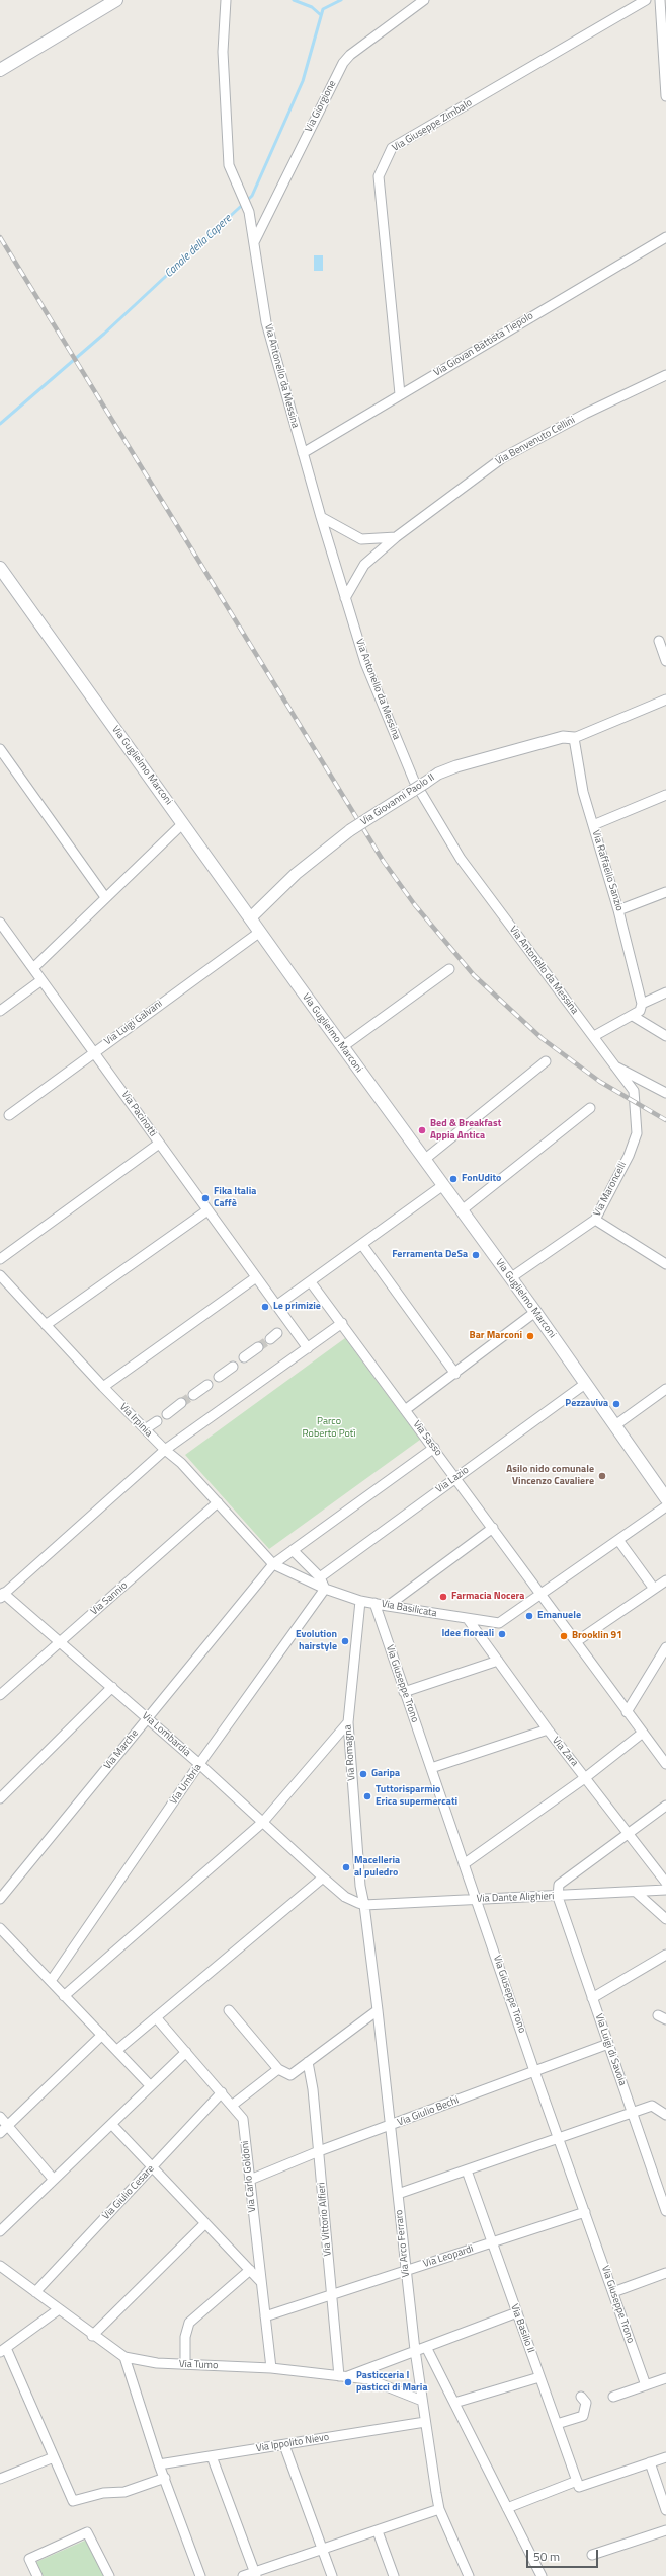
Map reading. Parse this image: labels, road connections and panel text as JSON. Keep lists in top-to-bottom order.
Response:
{
  "streets": {
    "main road": ["Via Guglielmo Marconi"],
    "street": [
      "Via Giorgione",
      "Via Giuseppe Zimbalo",
      "Via Giovan Battista Tiepolo",
      "Via Antonello da Messina",
      "Via Benvenuto Cellini",
      "Via Giovanni Paolo II",
      "Via Raffaello Sanzio",
      "Via Luigi Galvani",
      "Via Pacinotti",
      "Via Maroncelli",
      "Via Irpinia",
      "Via Sasso",
      "Via Lazio",
      "Via Sannio",
      "Via Basilicata",
      "Via Giuseppe Trono",
      "Via Lombardia",
      "Via Marche",
      "Via Zara",
      "Via Romagna",
      "Via Umbria",
      "Via Dante Alighieri",
      "Via Luigi di Savoia",
      "Via Giulio Bechi",
      "Via Carlo Goldoni",
      "Via Giulio Cesare",
      "Via Vittorio Alfieri",
      "Via Arco Ferraro",
      "Via Leopardi",
      "Via Basilio II",
      "Via Tumo",
      "Via Ippolito Nievo"
    ]
  },
  "crossings": [
    ["Via Giorgione", "Via Antonello da Messina"],
    ["Via Giuseppe Zimbalo", "Via Giovan Battista Tiepolo"],
    ["Via Giovan Battista Tiepolo", "Via Antonello da Messina"],
    ["Via Antonello da Messina", "Via Benvenuto Cellini"],
    ["Via Antonello da Messina", "Via Maroncelli"],
    ["Via Guglielmo Marconi", "Via Giovanni Paolo II"],
    ["Via Guglielmo Marconi", "Via Luigi Galvani"],
    ["Via Guglielmo Marconi", "Via Maroncelli"],
    ["Via Guglielmo Marconi", "Via Lazio"],
    ["Via Giovanni Paolo II", "Via Raffaello Sanzio"],
    ["Via Luigi Galvani", "Via Pacinotti"],
    ["Via Irpinia", "Via Sannio"],
    ["Via Irpinia", "Via Basilicata"],
    ["Via Irpinia", "Via Marche"],
    ["Via Sasso", "Via Lazio"],
    ["Via Sasso", "Via Basilicata"],
    ["Via Sasso", "Via Marche"],
    ["Via Sannio", "Via Lombardia"],
    ["Via Basilicata", "Via Giuseppe Trono"],
    ["Via Basilicata", "Via Marche"],
    ["Via Basilicata", "Via Zara"],
    ["Via Basilicata", "Via Romagna"],
    ["Via Basilicata", "Via Umbria"],
    ["Via Giuseppe Trono", "Via Dante Alighieri"],
    ["Via Giuseppe Trono", "Via Giulio Bechi"],
    ["Via Giuseppe Trono", "Via Leopardi"],
    ["Via Lombardia", "Via Marche"],
    ["Via Lombardia", "Via Romagna"],
    ["Via Lombardia", "Via Umbria"],
    ["Via Lombardia", "Via Dante Alighieri"],
    ["Via Lombardia", "Via Arco Ferraro"],
    ["Via Romagna", "Via Dante Alighieri"],
    ["Via Romagna", "Via Arco Ferraro"],
    ["Via Dante Alighieri", "Via Luigi di Savoia"],
    ["Via Dante Alighieri", "Via Arco Ferraro"],
    ["Via Luigi di Savoia", "Via Giulio Bechi"],
    ["Via Giulio Bechi", "Via Carlo Goldoni"],
    ["Via Giulio Bechi", "Via Vittorio Alfieri"],
    ["Via Giulio Bechi", "Via Arco Ferraro"],
    ["Via Carlo Goldoni", "Via Giulio Cesare"],
    ["Via Carlo Goldoni", "Via Leopardi"],
    ["Via Carlo Goldoni", "Via Tumo"],
    ["Via Giulio Cesare", "Via Tumo"],
    ["Via Vittorio Alfieri", "Via Leopardi"],
    ["Via Vittorio Alfieri", "Via Tumo"],
    ["Via Arco Ferraro", "Via Leopardi"],
    ["Via Arco Ferraro", "Via Tumo"],
    ["Via Arco Ferraro", "Via Ippolito Nievo"],
    ["Via Leopardi", "Via Basilio II"]
  ],
  "water": ["Canale della Capere"],
  "parks": ["Parco Roberto Potì"],
  "places": [
    "Bed & Breakfast Appia Antica",
    "FonUdito",
    "Fika Italia Caffè",
    "Ferramenta DeSa",
    "Le primizie",
    "Bar Marconi",
    "Pezzaviva",
    "Asilo nido comunale Vincenzo Cavaliere",
    "Farmacia Nocera",
    "Emanuele",
    "Idee floreali",
    "Brooklin 91",
    "Evolution hairstyle",
    "Garipa",
    "Tuttorisparmio Erica supermercati",
    "Macelleria al puledro",
    "Pasticceria I pasticci di Maria"
  ],
  "scale_bar": "50 m"
}
